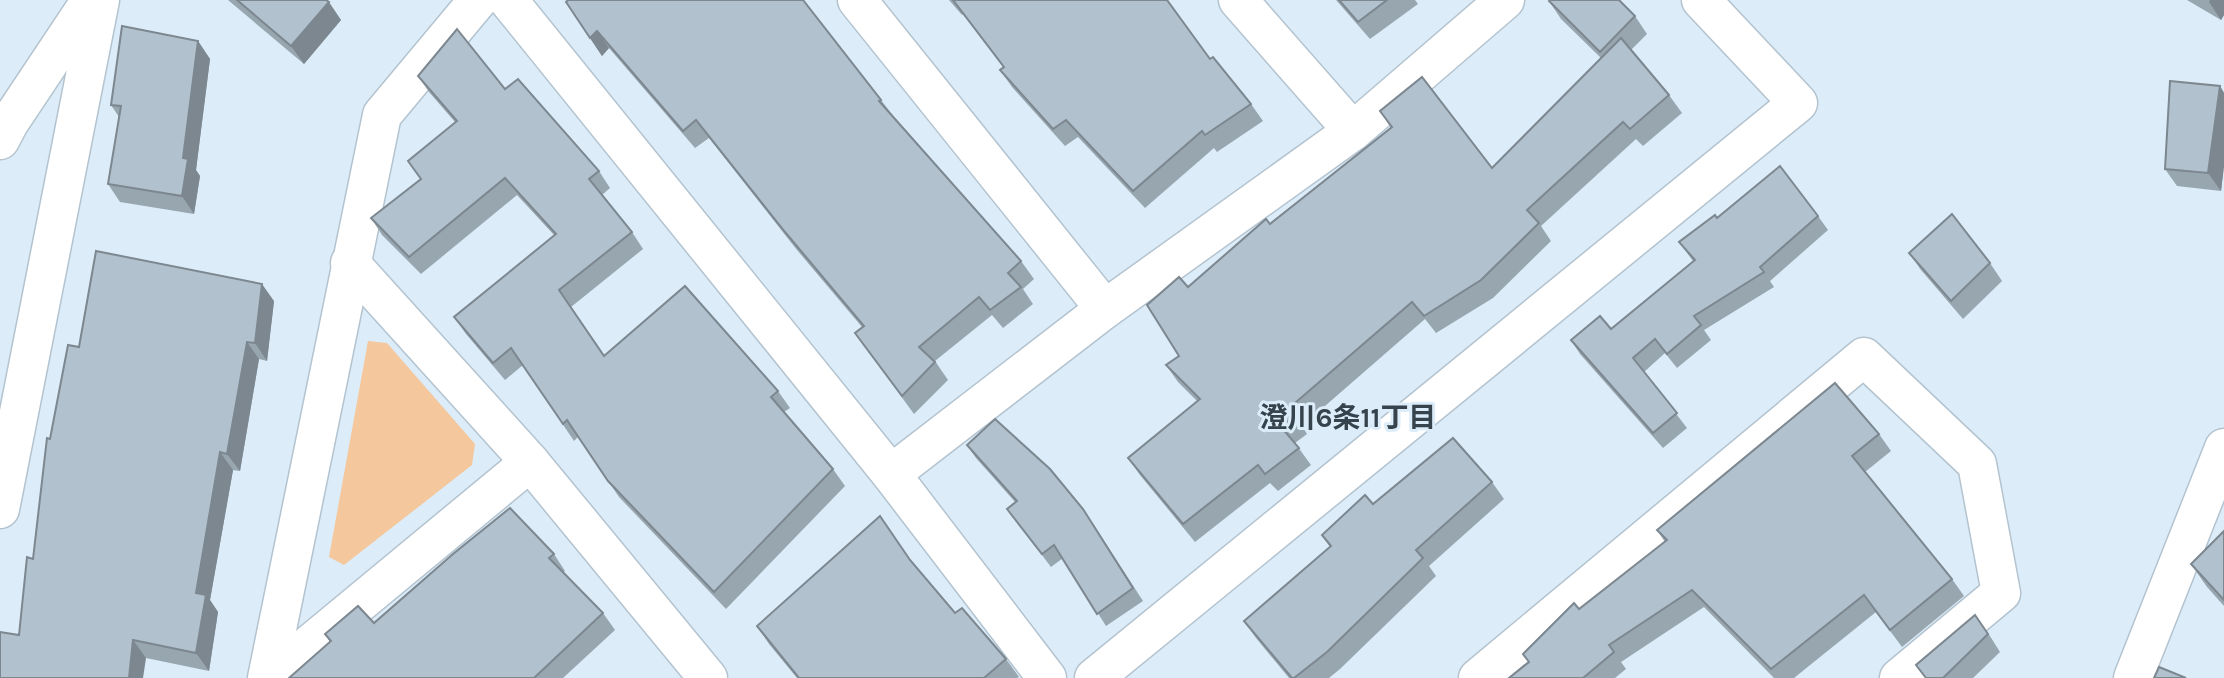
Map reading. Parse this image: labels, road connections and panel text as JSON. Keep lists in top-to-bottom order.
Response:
{
  "districts": ["澄川6条11丁目"]
}
